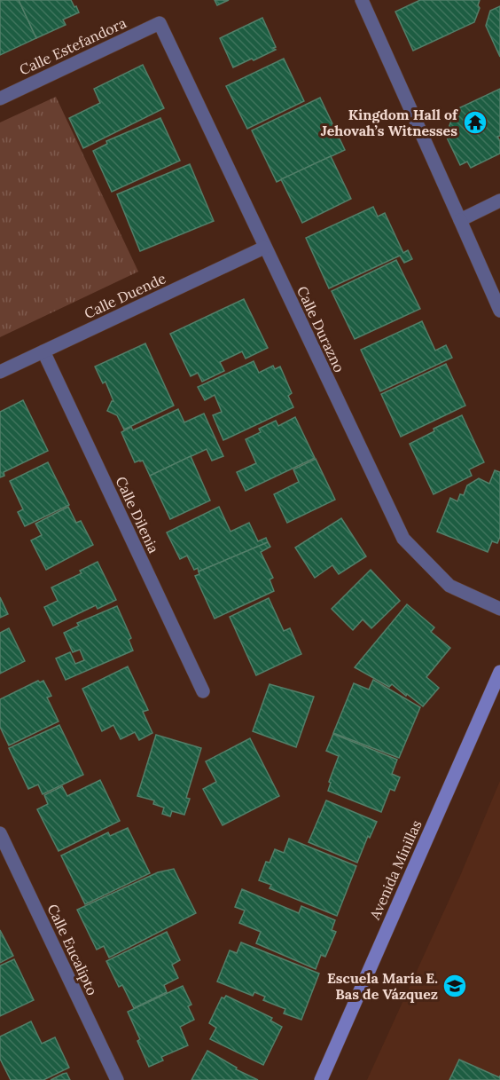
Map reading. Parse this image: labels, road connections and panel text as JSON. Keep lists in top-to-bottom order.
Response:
{
  "streets": {
    "main road": ["Avenida Minillas"],
    "street": [
      "Calle Estefandora",
      "Calle Duende",
      "Calle Durazno",
      "Calle Dilenia",
      "Calle Eucalipto"
    ]
  },
  "crossings": [
    ["Calle Estefandora", "Calle Durazno"],
    ["Calle Duende", "Calle Durazno"],
    ["Calle Duende", "Calle Dilenia"]
  ],
  "places": {
    "temple": ["Kingdom Hall of Jehovah’s Witnesses"],
    "school or university": ["Escuela María E. Bas de Vázquez"]
  }
}
